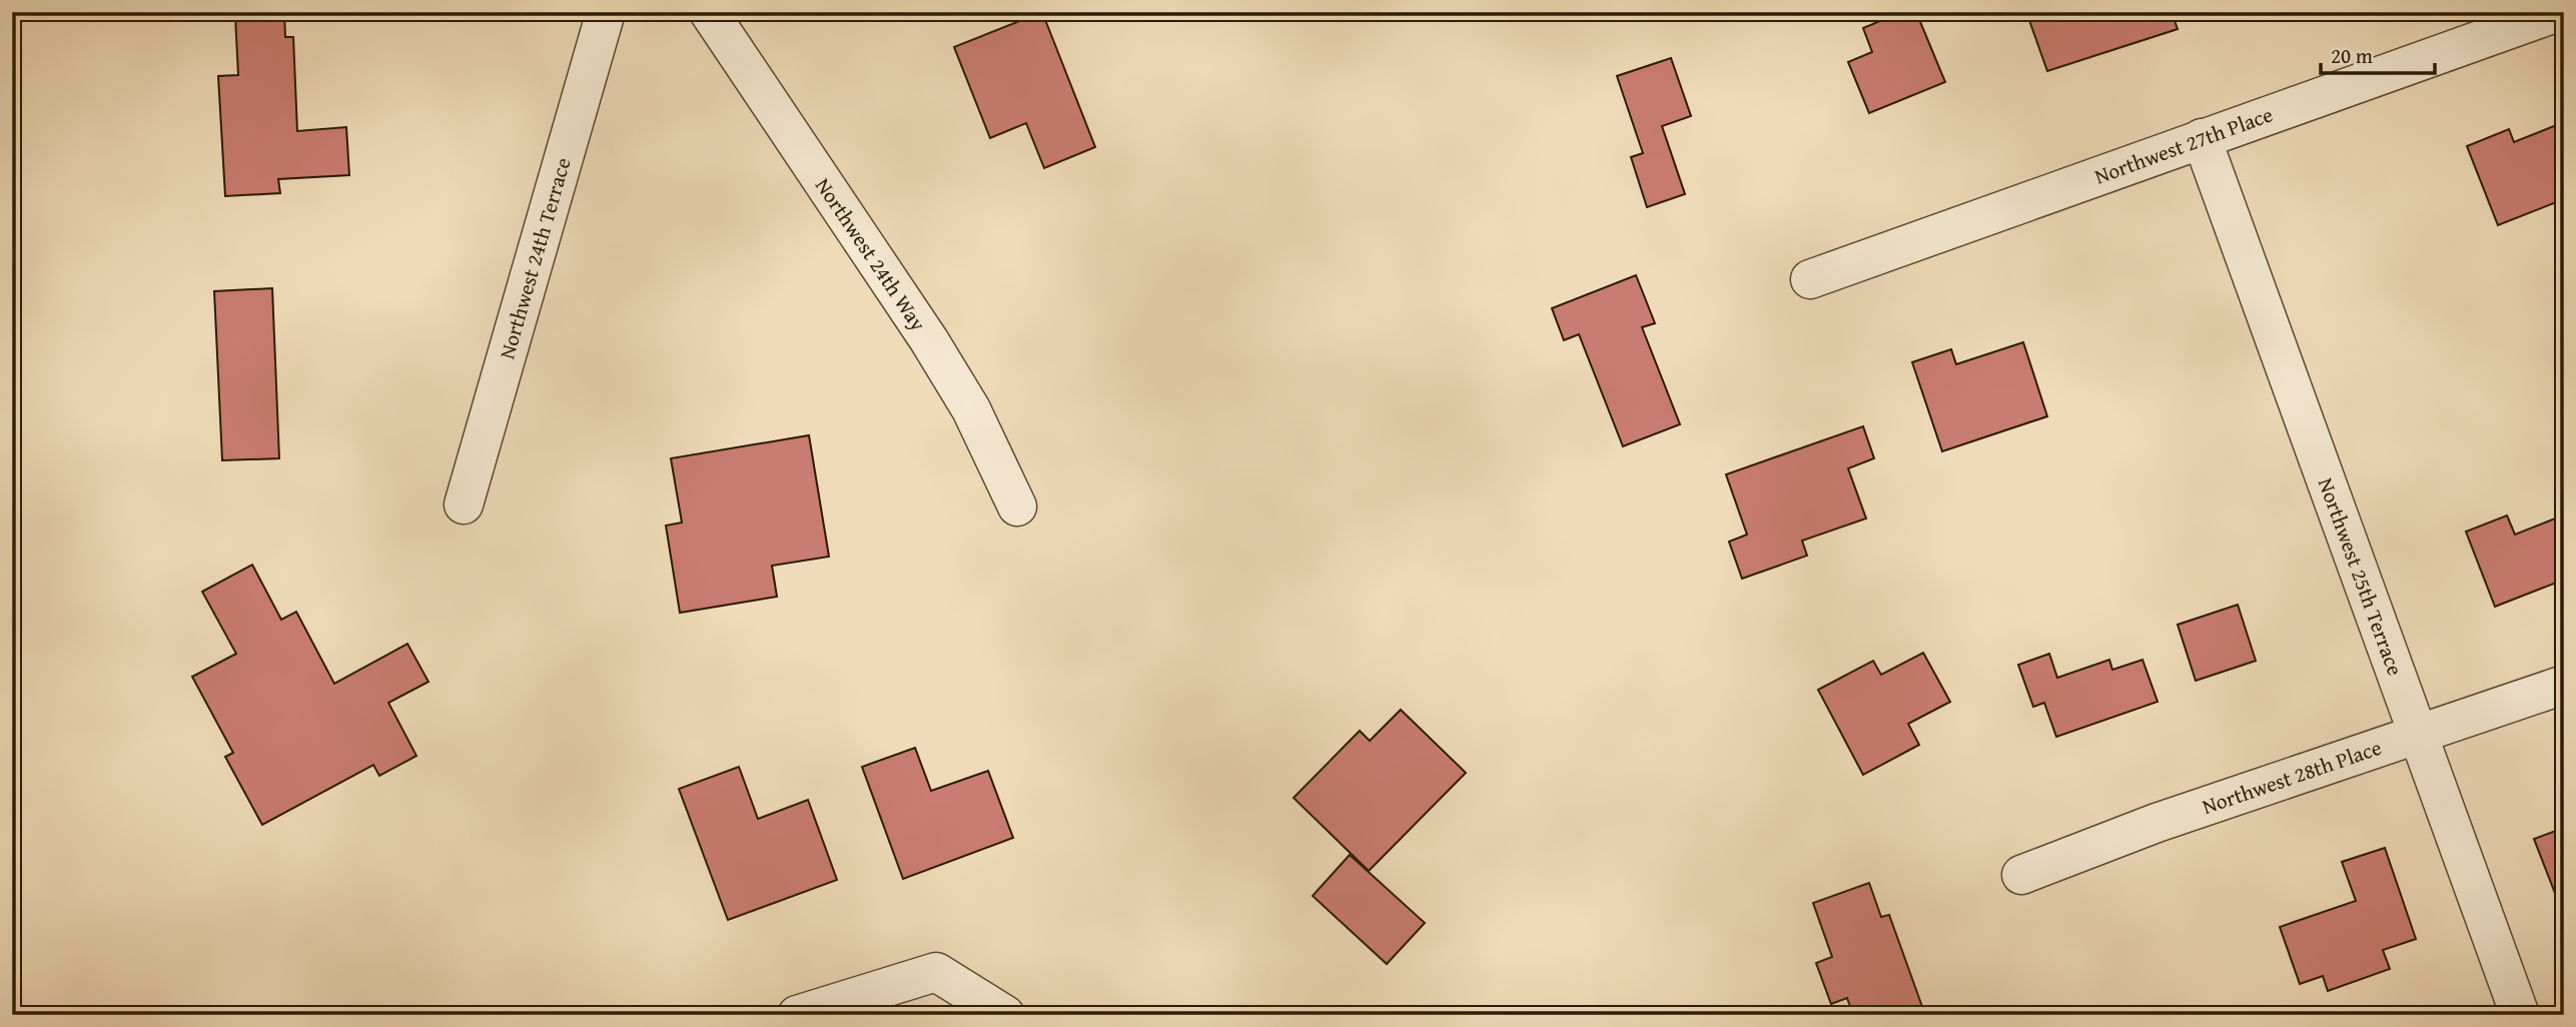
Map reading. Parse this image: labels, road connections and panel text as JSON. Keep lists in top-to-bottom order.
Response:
{
  "streets": {
    "street": [
      "Northwest 27th Place",
      "Northwest 24th Way",
      "Northwest 24th Terrace",
      "Northwest 25th Terrace",
      "Northwest 28th Place"
    ]
  },
  "crossings": [
    ["Northwest 27th Place", "Northwest 25th Terrace"],
    ["Northwest 25th Terrace", "Northwest 28th Place"]
  ],
  "scale_bar": "20 m"
}
